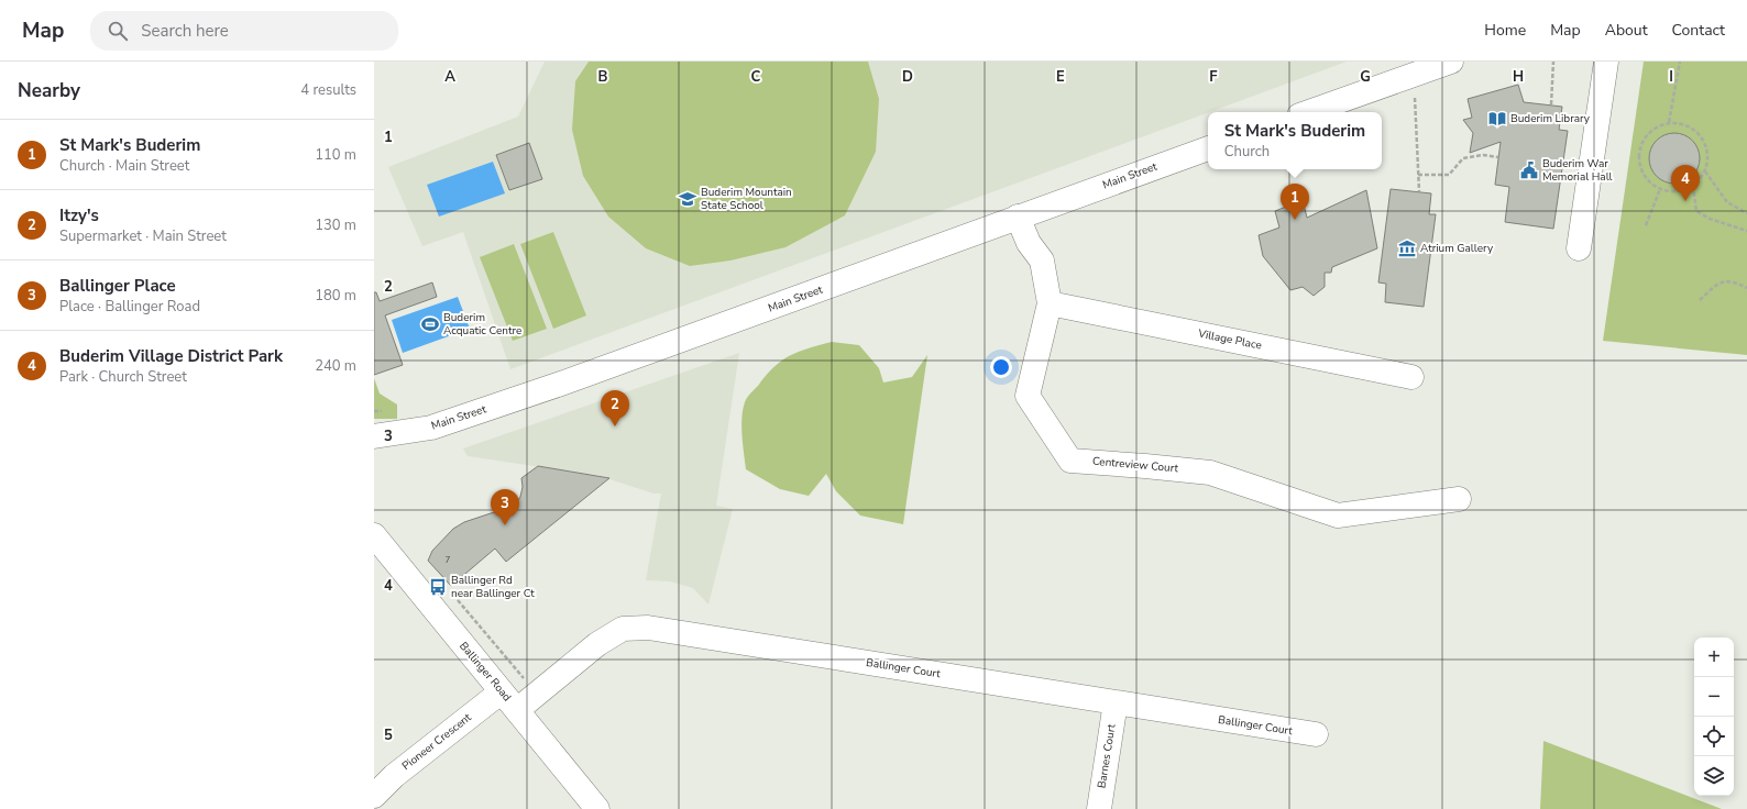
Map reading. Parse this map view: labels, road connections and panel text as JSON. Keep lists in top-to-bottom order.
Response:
{
  "streets": {
    "street": [
      "Main Street",
      "Village Place",
      "Centreview Court",
      "Ballinger Court",
      "Ballinger Road",
      "Pioneer Crescent",
      "Barnes Court"
    ]
  },
  "crossings": [
    ["Main Street", "Centreview Court"],
    ["Village Place", "Centreview Court"],
    ["Ballinger Court", "Ballinger Road"],
    ["Ballinger Court", "Barnes Court"],
    ["Ballinger Road", "Pioneer Crescent"]
  ],
  "places": {
    "library": ["Buderim Library"],
    "public building": ["Buderim War Memorial Hall"],
    "school or university": ["Buderim Mountain State School"],
    "museum": ["Atrium Gallery"],
    "sports": ["Buderim Acquatic Centre"],
    "bus stop": ["Ballinger Rd near Ballinger Ct"]
  },
  "house_numbers": ["7"],
  "page": {
    "header": "Map",
    "search": "Search here",
    "nav": [
      "Home",
      "Map",
      "About",
      "Contact"
    ],
    "heading": ["Nearby", "4 results"],
    "popup": ["St Mark's Buderim", "Church"],
    "list": [
      {
        "mark": "1",
        "name": "St Mark's Buderim",
        "note": "Church · Main Street",
        "value": "110 m"
      },
      {
        "mark": "2",
        "name": "Itzy's",
        "note": "Supermarket · Main Street",
        "value": "130 m"
      },
      {
        "mark": "3",
        "name": "Ballinger Place",
        "note": "Place · Ballinger Road",
        "value": "180 m"
      },
      {
        "mark": "4",
        "name": "Buderim Village District Park",
        "note": "Park · Church Street",
        "value": "240 m"
      }
    ],
    "pins": [
      "4",
      "1",
      "2",
      "3"
    ],
    "map_buttons": ["+", "−"]
  },
  "grid": {
    "columns": [
      "A",
      "B",
      "C",
      "D",
      "E",
      "F",
      "G",
      "H",
      "I"
    ],
    "rows": [
      "1",
      "2",
      "3",
      "4",
      "5"
    ]
  }
}
